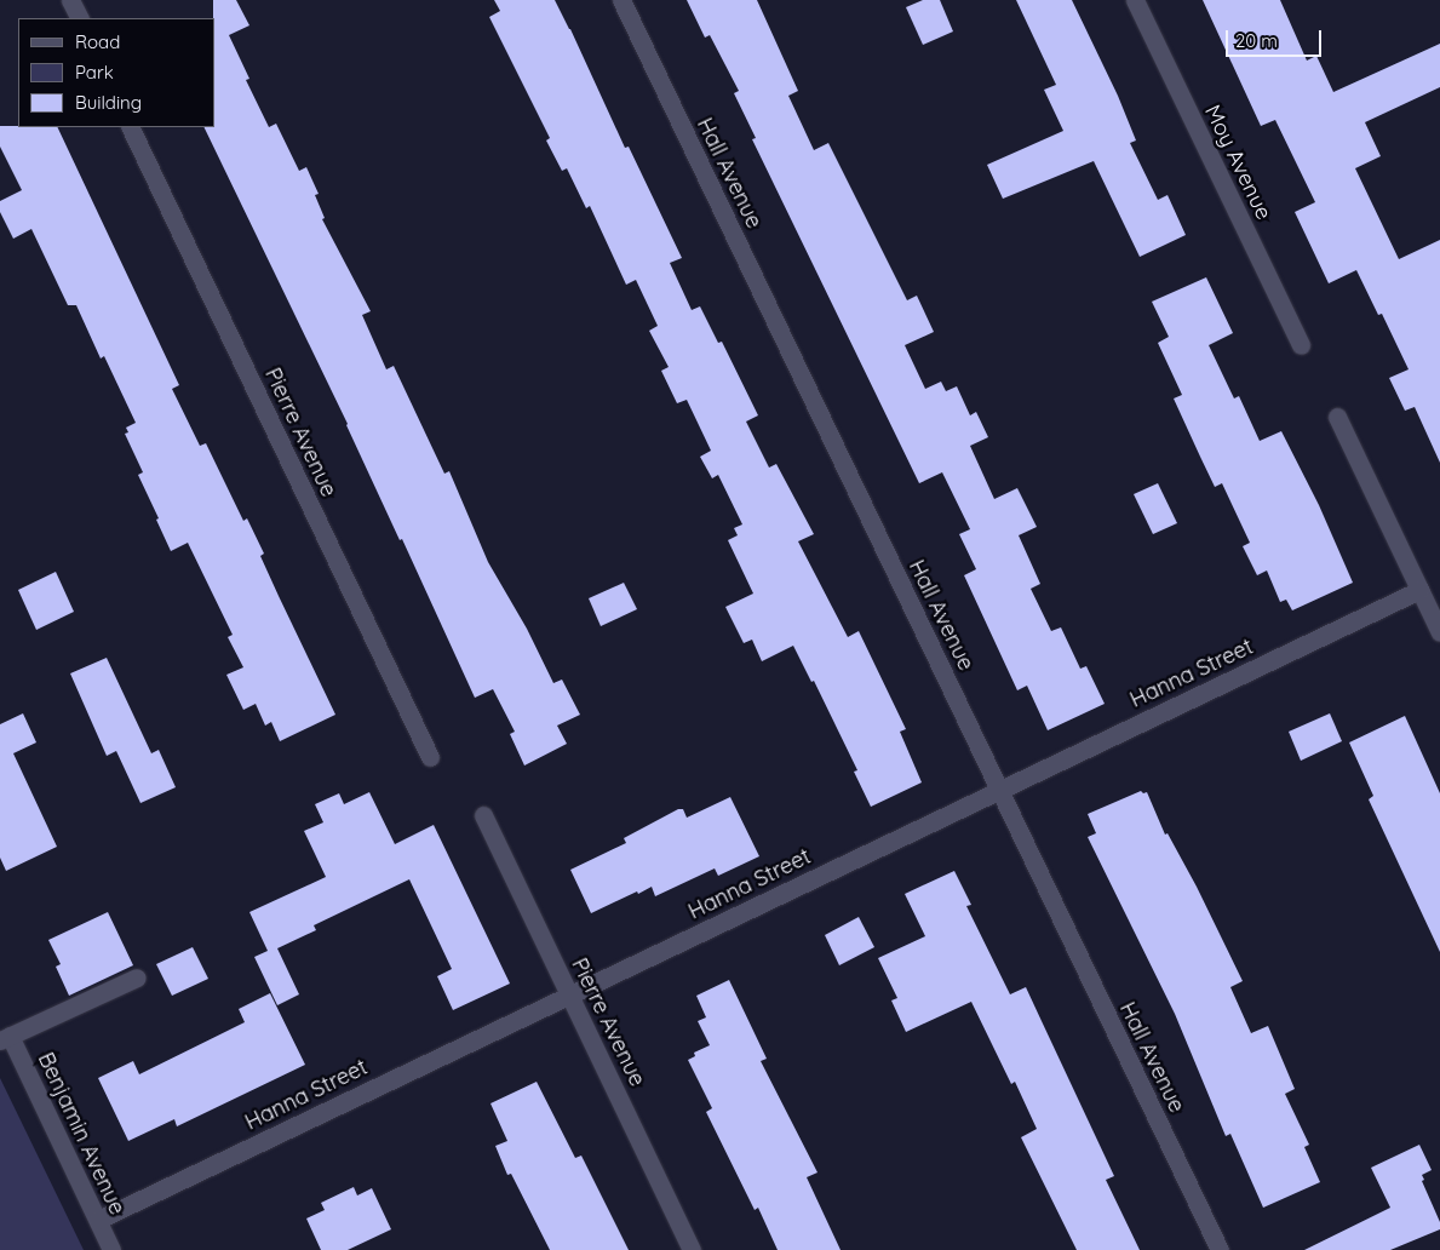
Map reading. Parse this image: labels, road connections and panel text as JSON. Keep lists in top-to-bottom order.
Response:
{
  "streets": {
    "street": [
      "Moy Avenue",
      "Hall Avenue",
      "Pierre Avenue",
      "Hanna Street",
      "Benjamin Avenue"
    ]
  },
  "crossings": [
    ["Hall Avenue", "Hanna Street"],
    ["Pierre Avenue", "Hanna Street"],
    ["Hanna Street", "Benjamin Avenue"]
  ],
  "legend": ["Road", "Park", "Building"],
  "scale_bar": "20 m"
}
